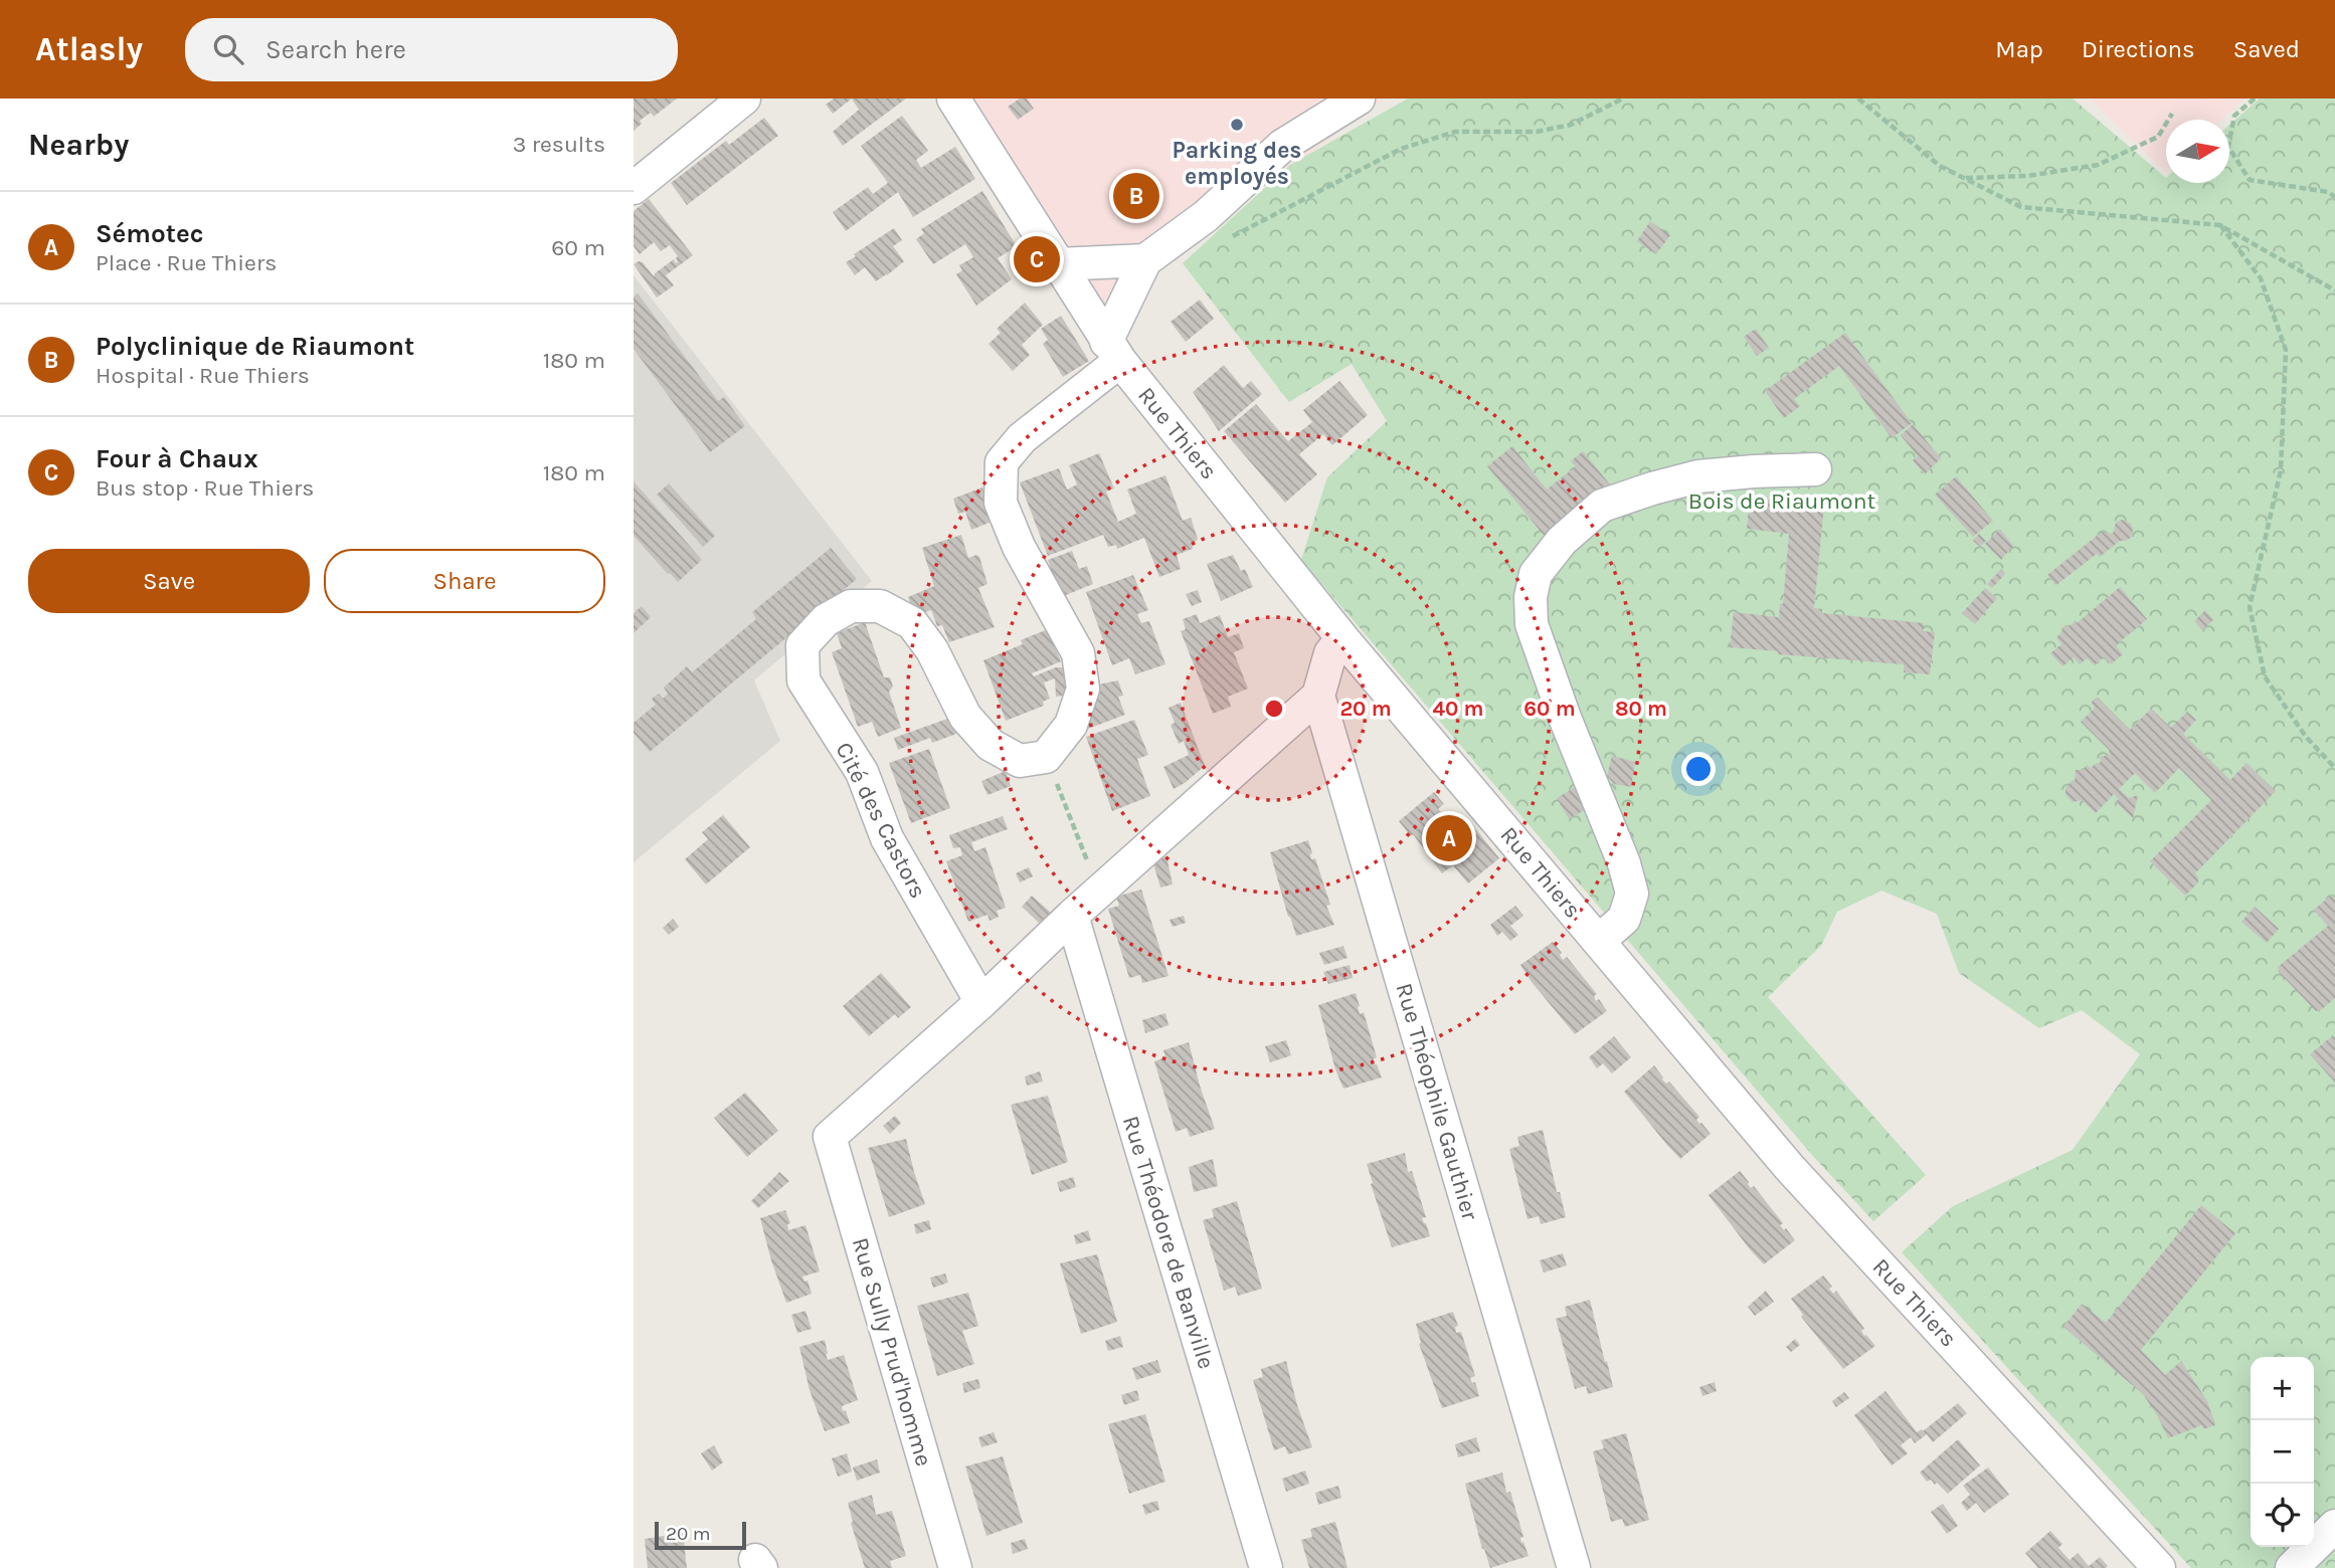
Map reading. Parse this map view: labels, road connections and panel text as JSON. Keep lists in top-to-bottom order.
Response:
{
  "streets": {
    "street": [
      "Rue Thiers",
      "Cité des Castors",
      "Rue Théophile Gauthier",
      "Rue Théodore de Banville",
      "Rue Sully Prud'homme"
    ]
  },
  "crossings": [
    ["Cité des Castors", "Rue Sully Prud'homme"]
  ],
  "parks": ["Bois de Riaumont"],
  "places": ["Parking des employés"],
  "scale_bar": "20 m",
  "north": "right",
  "page": {
    "header": "Atlasly",
    "search": "Search here",
    "nav": ["Map", "Directions", "Saved"],
    "heading": ["Nearby", "3 results"],
    "pins": ["B", "C", "A"],
    "list": [
      {
        "mark": "A",
        "name": "Sémotec",
        "note": "Place · Rue Thiers",
        "value": "60 m"
      },
      {
        "mark": "B",
        "name": "Polyclinique de Riaumont",
        "note": "Hospital · Rue Thiers",
        "value": "180 m"
      },
      {
        "mark": "C",
        "name": "Four à Chaux",
        "note": "Bus stop · Rue Thiers",
        "value": "180 m"
      }
    ],
    "buttons": ["Save", "Share"],
    "map_buttons": ["+", "−"],
    "scale": "20 m"
  },
  "rings": [
    "20 m",
    "40 m",
    "60 m",
    "80 m"
  ]
}
